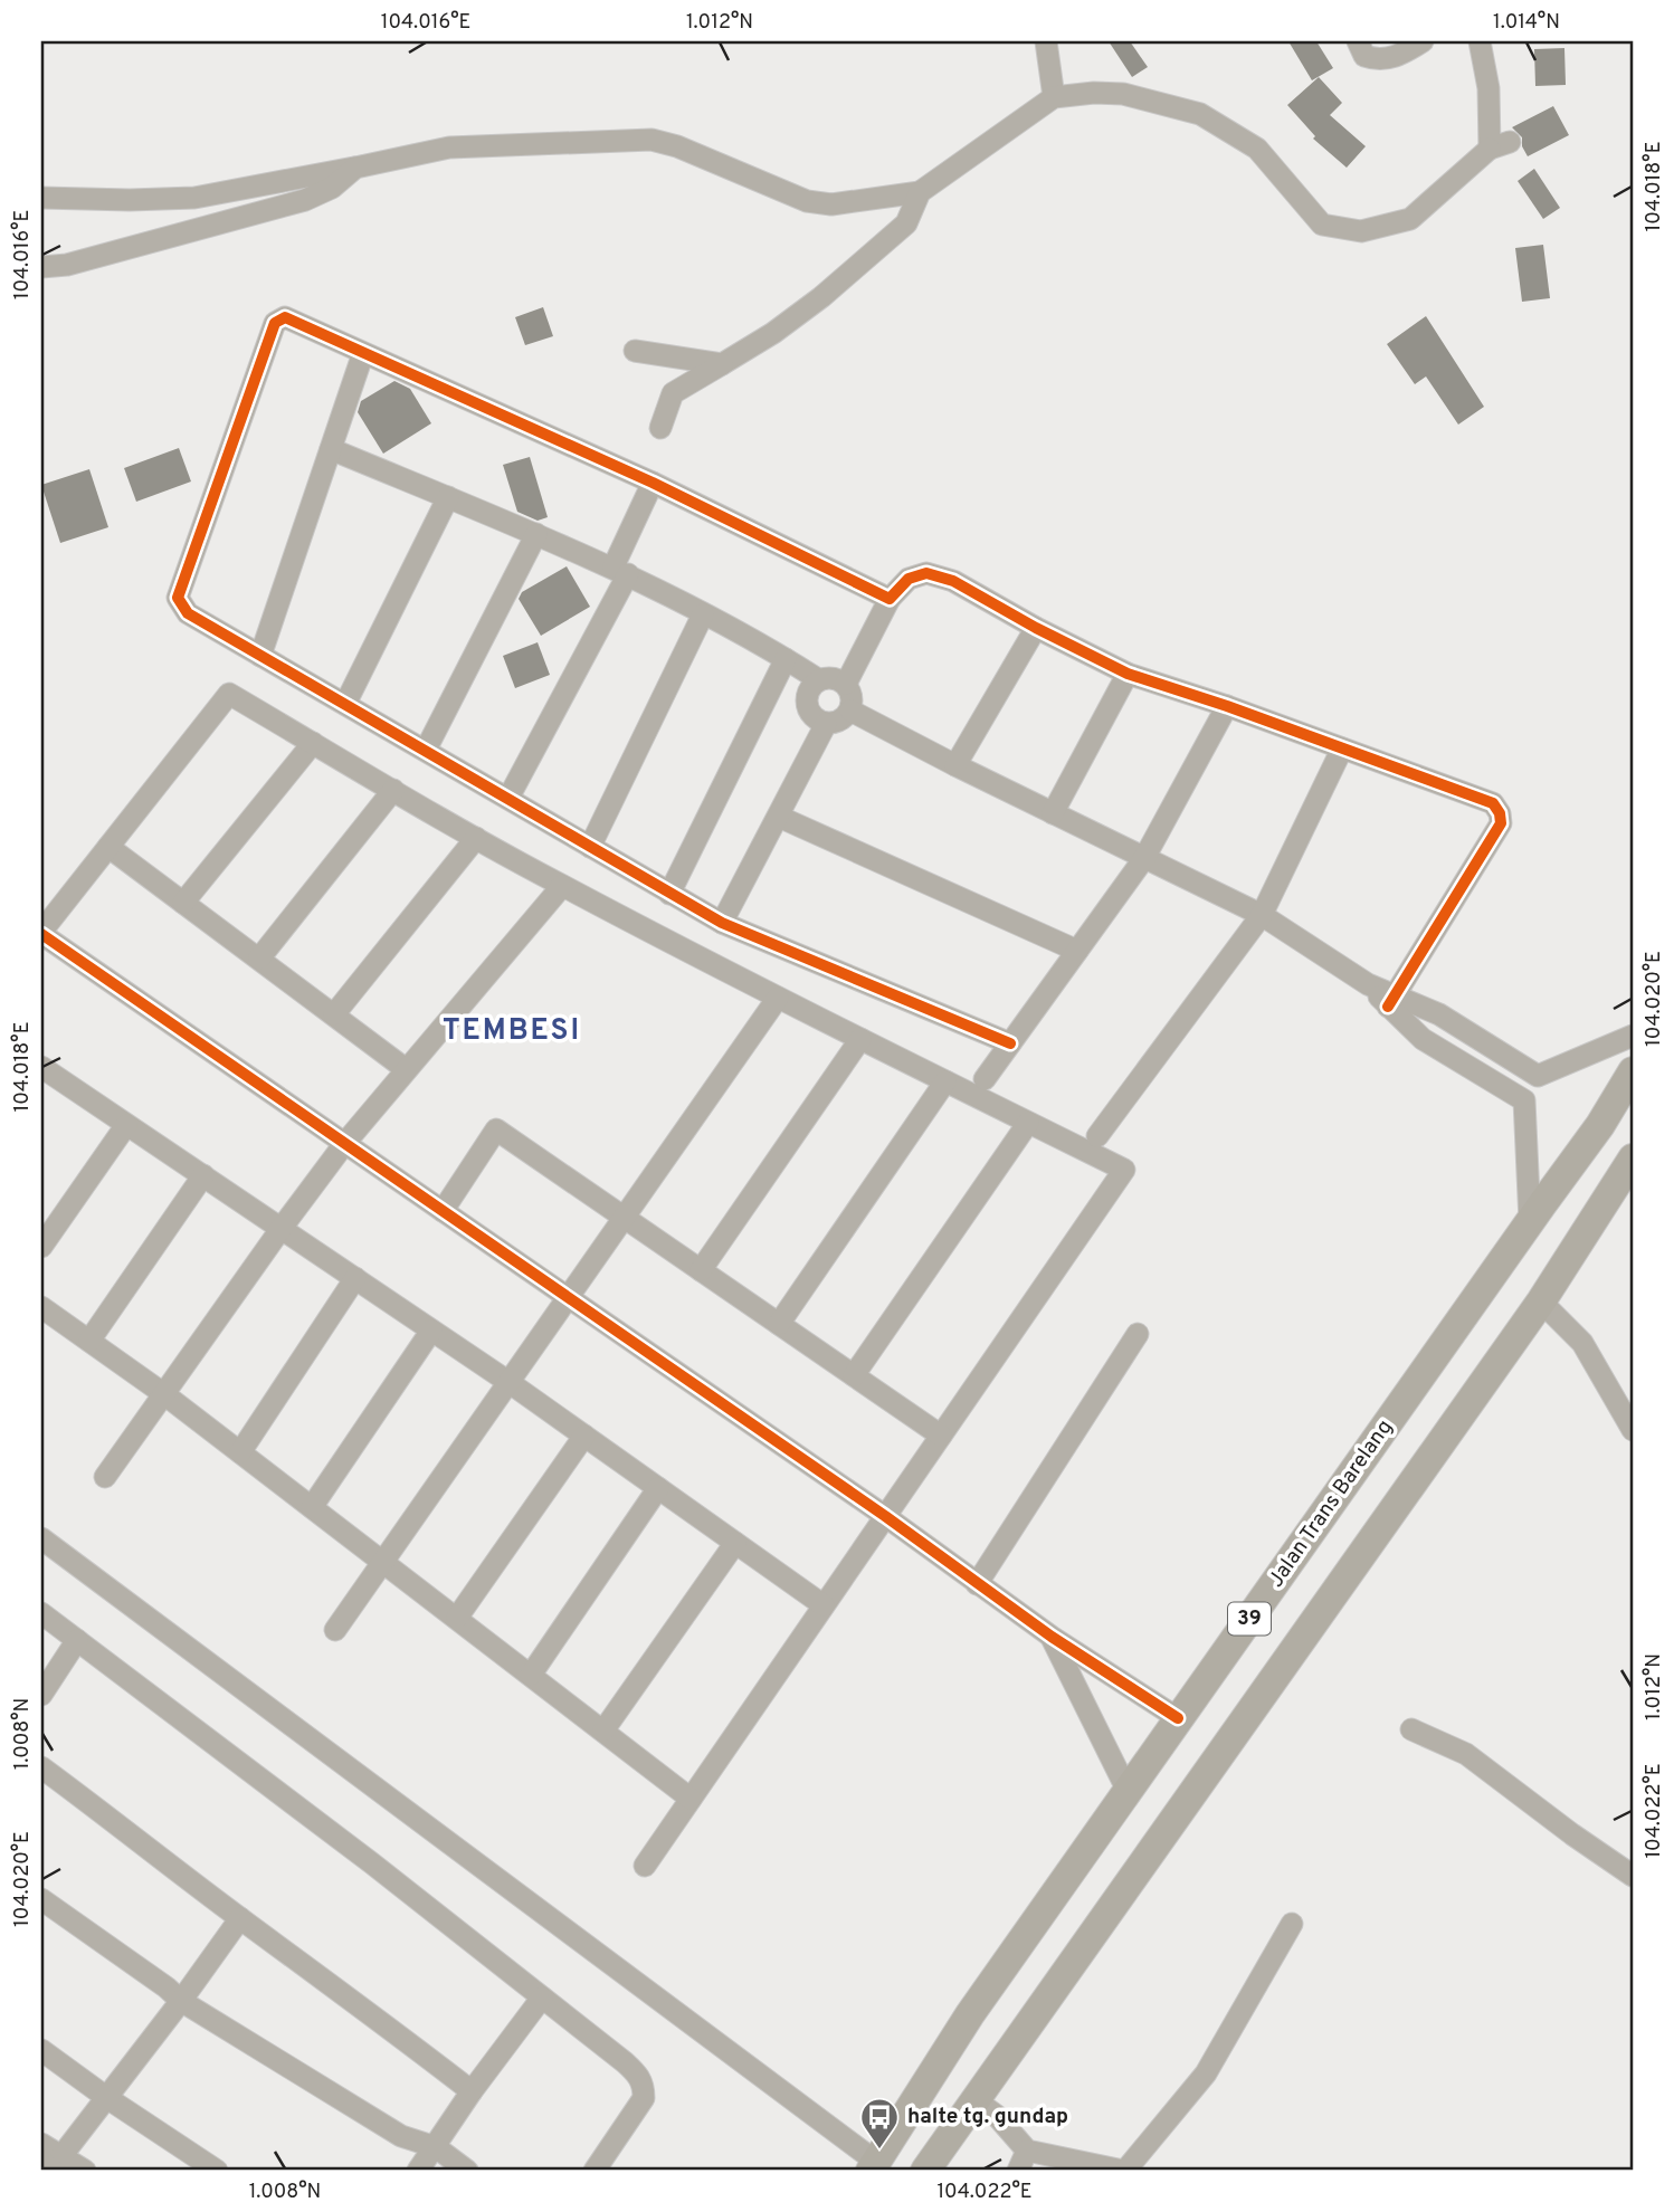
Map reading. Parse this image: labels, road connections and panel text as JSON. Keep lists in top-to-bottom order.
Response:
{
  "streets": {
    "highway": ["Jalan Trans Barelang", "39"]
  },
  "districts": ["TEMBESI"],
  "places": {
    "bus stop": ["halte tg. gundap"]
  },
  "coordinates": [
    "104.016°E",
    "1.012°N",
    "1.014°N",
    "104.018°E",
    "104.020°E",
    "1.008°N",
    "104.022°E"
  ]
}
